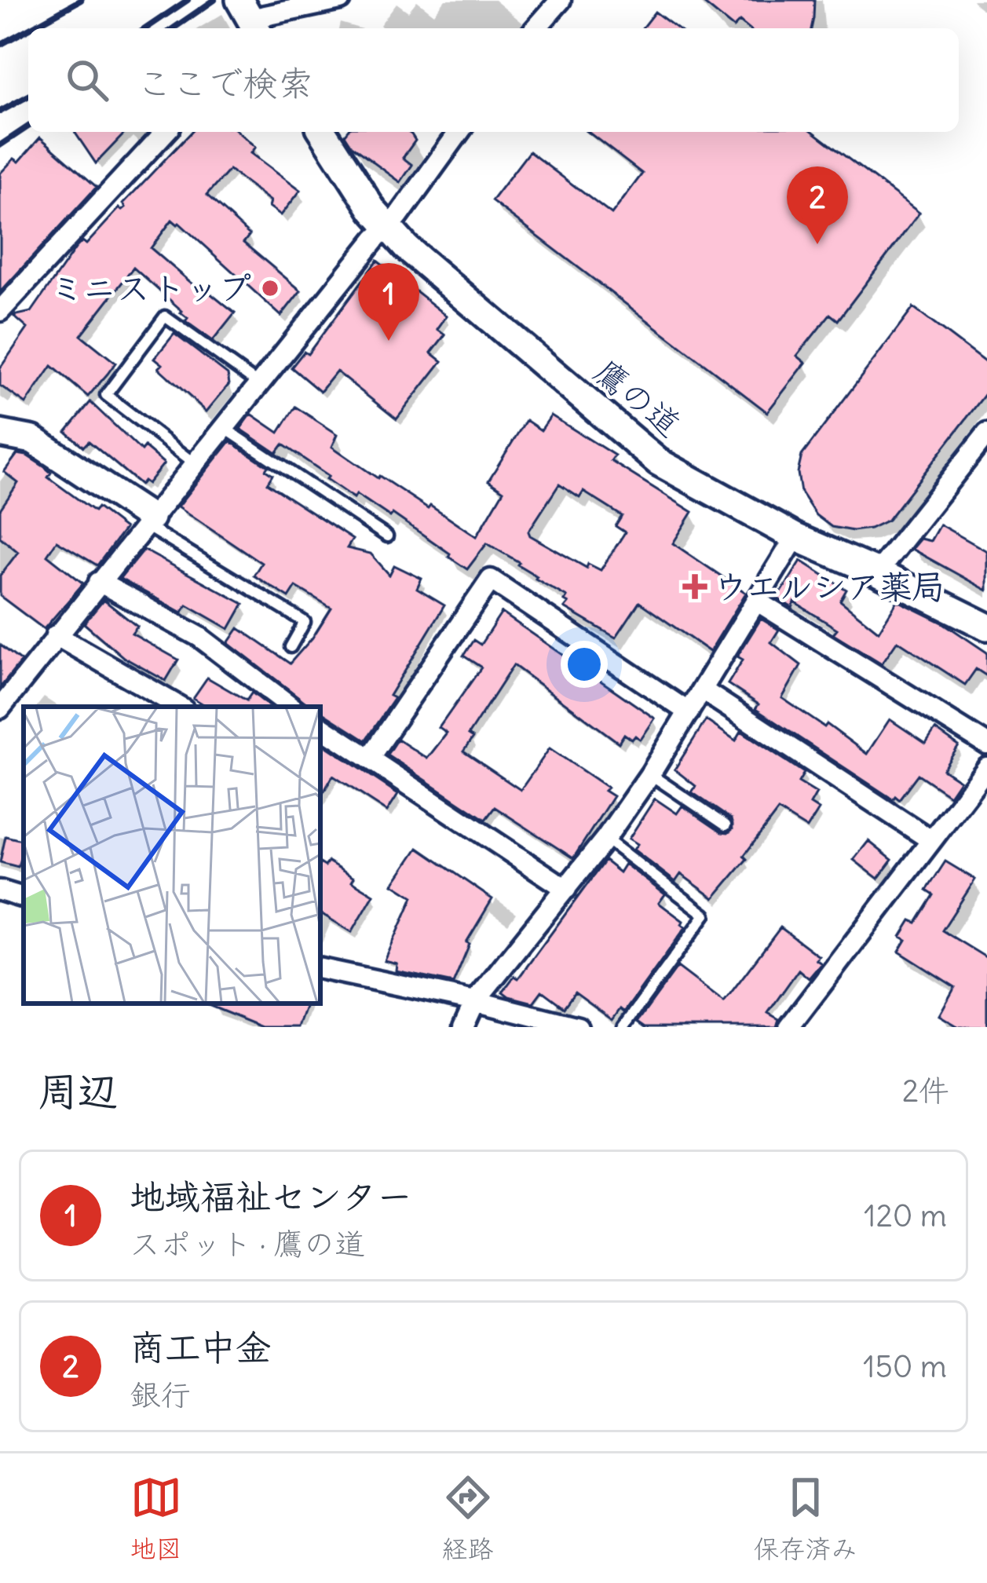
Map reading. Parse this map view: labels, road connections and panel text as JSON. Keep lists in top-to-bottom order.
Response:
{
  "streets": {
    "street": ["鷹の道"]
  },
  "places": {
    "other": ["ミニストップ"],
    "health": ["ウエルシア薬局"]
  },
  "page": {
    "search": "ここで検索",
    "pins": ["2", "1"],
    "heading": ["周辺", "2件"],
    "list": [
      {
        "mark": "1",
        "name": "地域福祉センター",
        "note": "スポット · 鷹の道",
        "value": "120 m"
      },
      {
        "mark": "2",
        "name": "商工中金",
        "note": "銀行",
        "value": "150 m"
      }
    ],
    "nav": ["地図", "経路", "保存済み"]
  }
}
